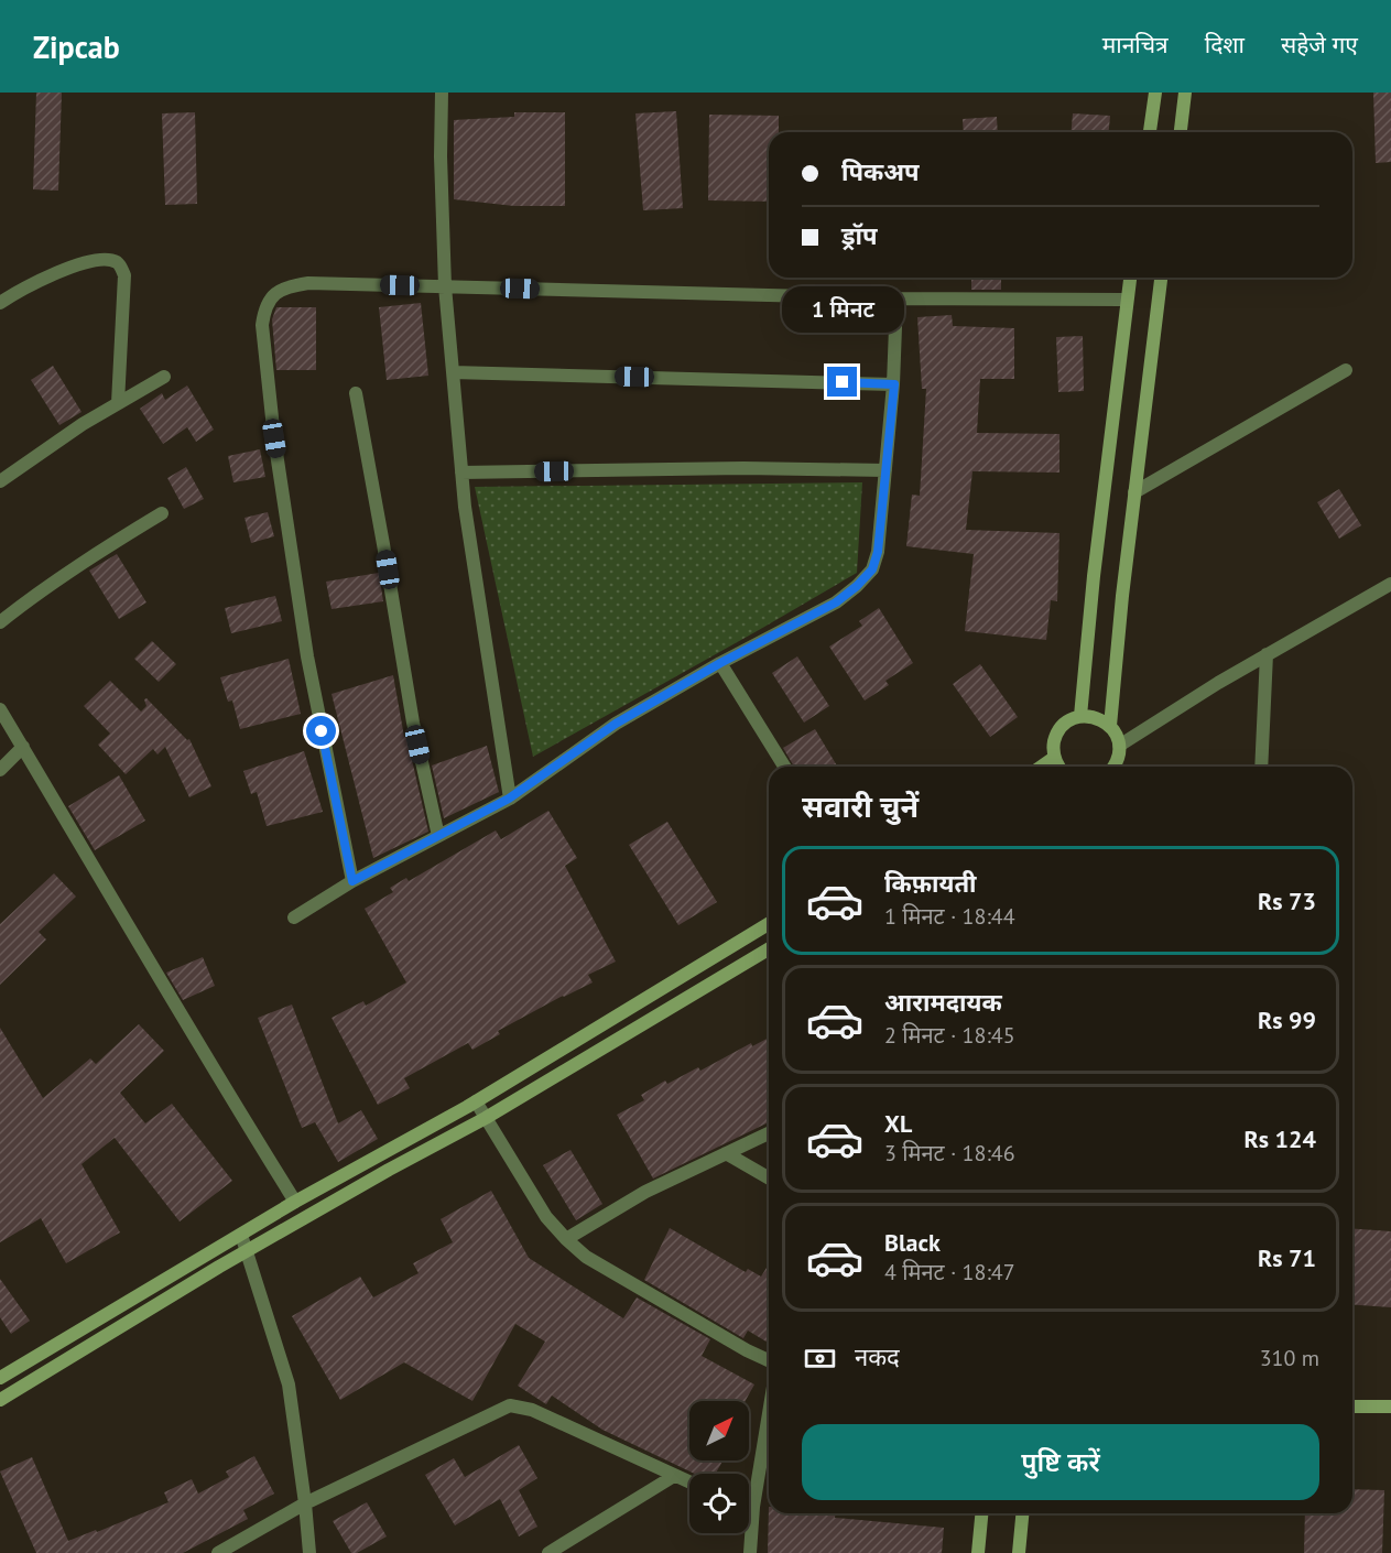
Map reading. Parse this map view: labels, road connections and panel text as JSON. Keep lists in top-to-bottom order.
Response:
{
  "north": "top right",
  "page": {
    "header": "Zipcab",
    "nav": ["मानचित्र", "दिशा", "सहेजे गए"],
    "banner": ["पिकअप", "ड्रॉप"],
    "bubble": "1 मिनट",
    "heading": "सवारी चुनें",
    "list": [
      {
        "name": "किफ़ायती",
        "note": "1 मिनट · 18:44",
        "value": "Rs 73"
      },
      {
        "name": "आरामदायक",
        "note": "2 मिनट · 18:45",
        "value": "Rs 99"
      },
      {
        "name": "XL",
        "note": "3 मिनट · 18:46",
        "value": "Rs 124"
      },
      {
        "name": "Black",
        "note": "4 मिनट · 18:47",
        "value": "Rs 71"
      }
    ],
    "pay": ["नकद", "310 m"],
    "buttons": "पुष्टि करें"
  }
}
